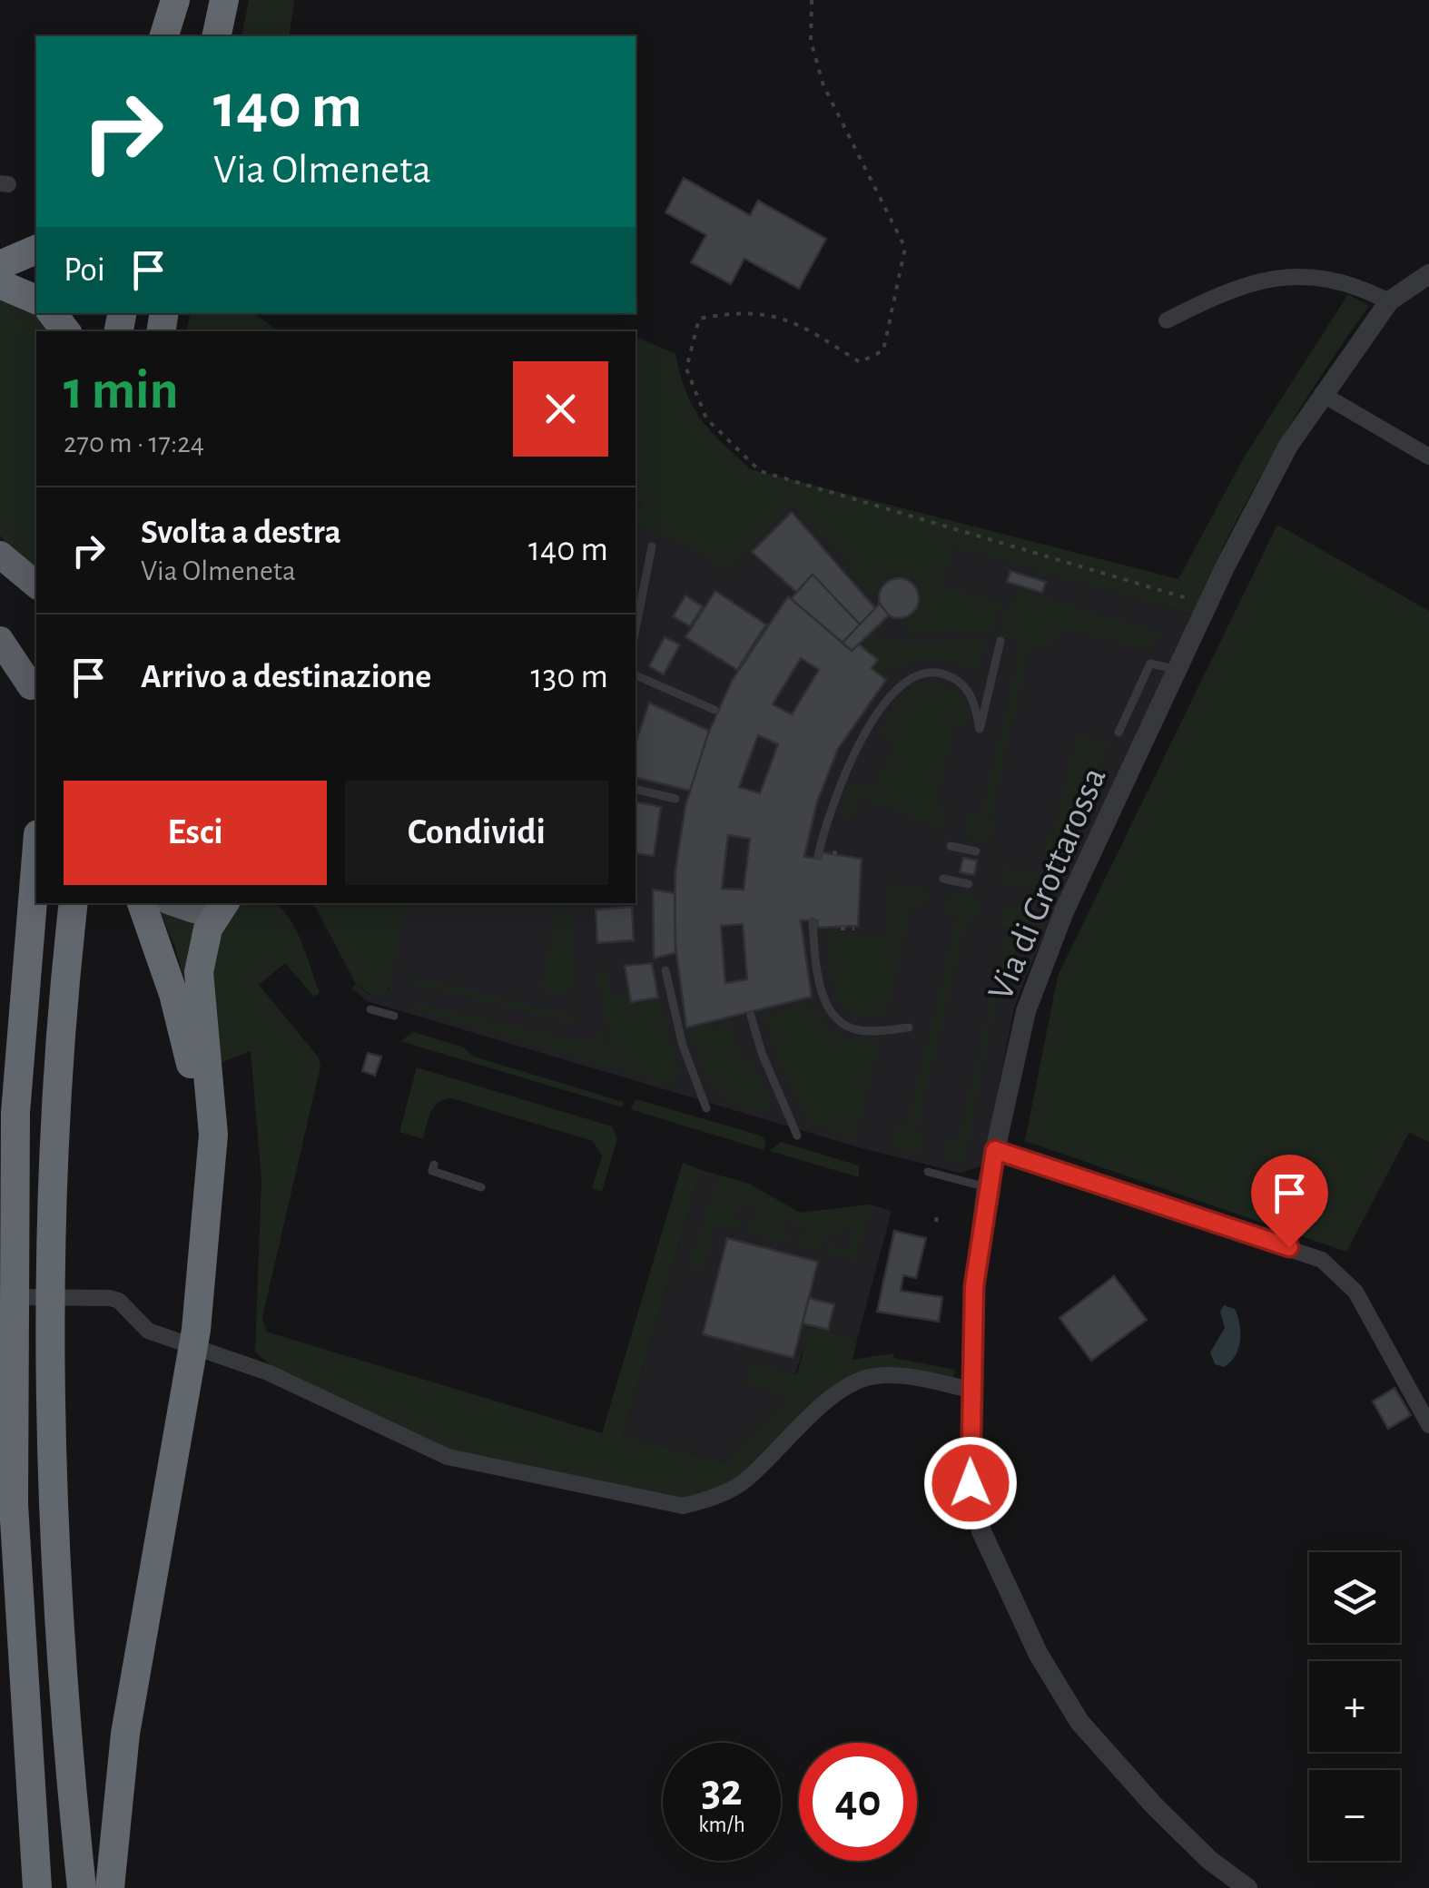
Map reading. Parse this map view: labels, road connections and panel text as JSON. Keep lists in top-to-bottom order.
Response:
{
  "streets": {
    "street": ["Via di Grottarossa"]
  },
  "page": {
    "turn": ["140 m", "Via Olmeneta"],
    "then": "Poi",
    "heading": ["1 min", "270 m · 17:24"],
    "list": [
      {
        "name": "Svolta a destra",
        "note": "Via Olmeneta",
        "value": "140 m"
      },
      {
        "name": "Arrivo a destinazione",
        "value": "130 m"
      }
    ],
    "buttons": ["Esci", "Condividi"],
    "map_buttons": ["+", "−"],
    "speed": "32 km/h",
    "limit": "40"
  }
}
